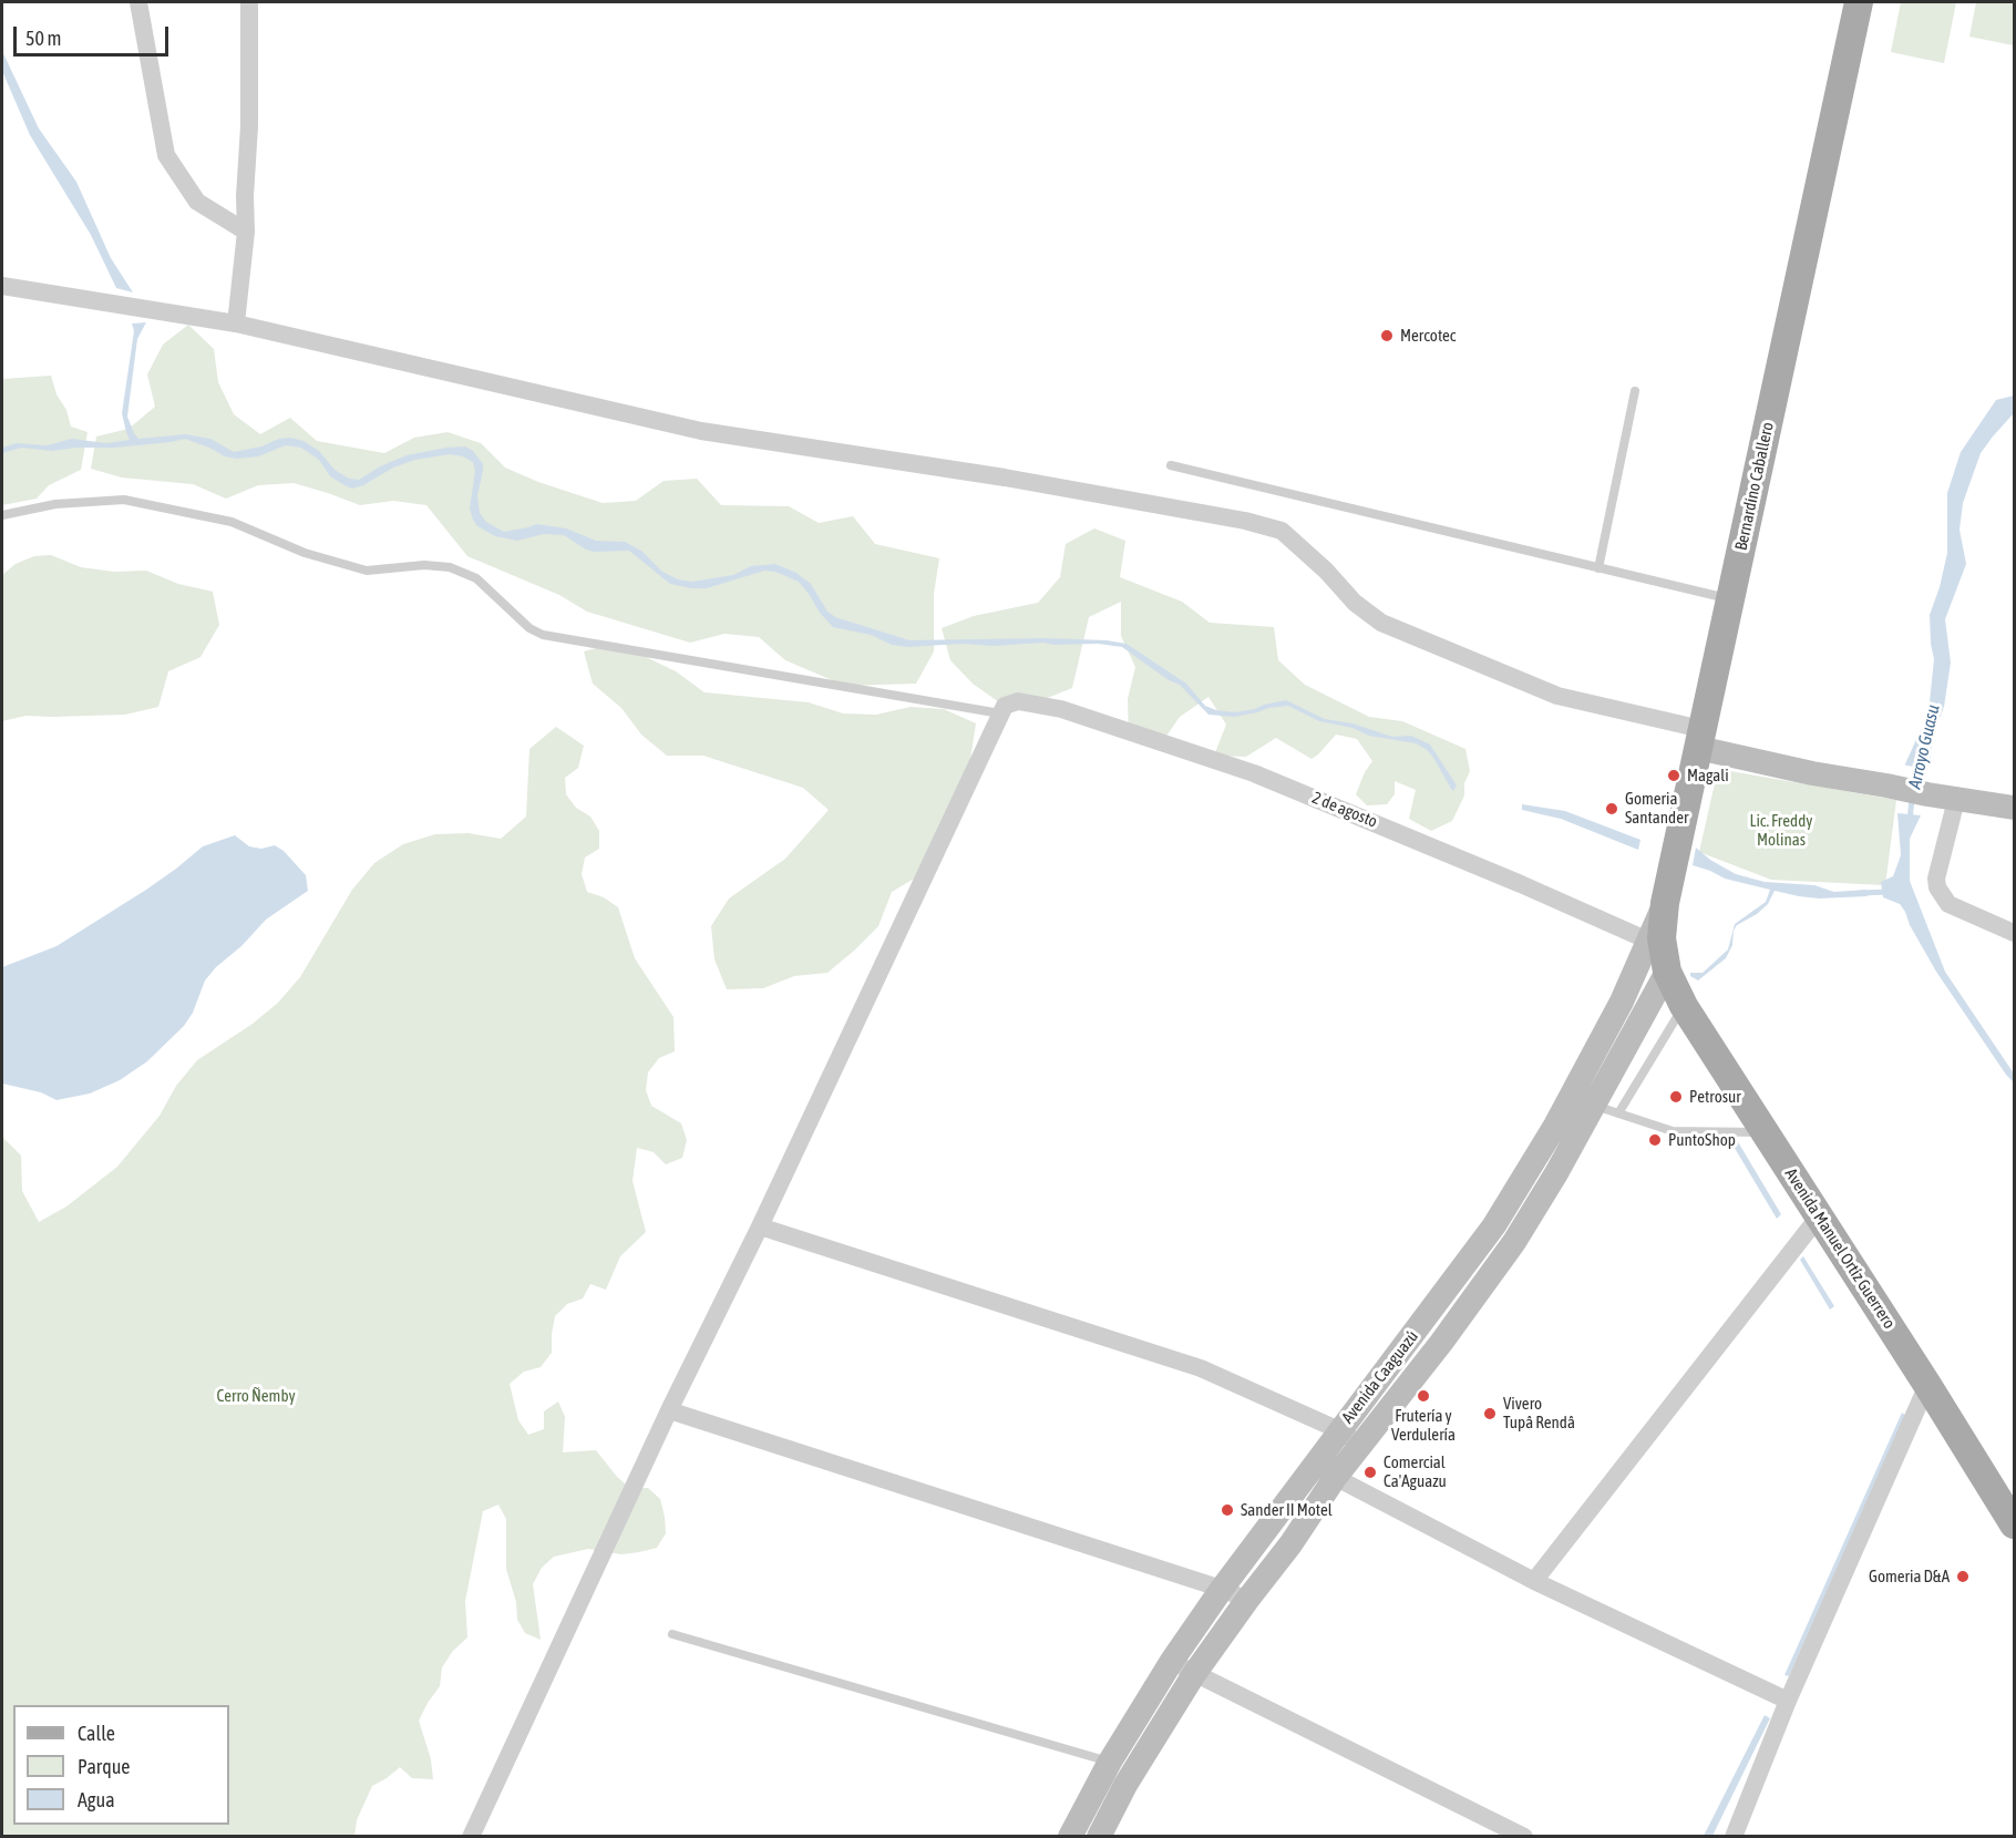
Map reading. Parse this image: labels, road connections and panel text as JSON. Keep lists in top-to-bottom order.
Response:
{
  "streets": {
    "main road": ["Bernardino Caballero", "Avenida Manuel Ortíz Guerrero"],
    "street": ["2 de agosto", "Avenida Caaguazú"]
  },
  "crossings": [
    ["Bernardino Caballero", "Avenida Manuel Ortíz Guerrero"],
    ["Bernardino Caballero", "Avenida Caaguazú"],
    ["2 de agosto", "Avenida Caaguazú"],
    ["Avenida Manuel Ortíz Guerrero", "Avenida Caaguazú"]
  ],
  "water": ["Arroyo Guasu"],
  "parks": ["Lic. Freddy Molinas", "Cerro Ñemby"],
  "places": [
    "Mercotec",
    "Magali",
    "Gomeria Santander",
    "Petrosur",
    "PuntoShop",
    "Frutería y Verdulería",
    "Vivero Tupâ Rendâ",
    "Comercial Ca'Aguazu",
    "Sander II Motel",
    "Gomeria D&A"
  ],
  "legend": ["Calle", "Parque", "Agua"],
  "scale_bar": "50 m"
}
